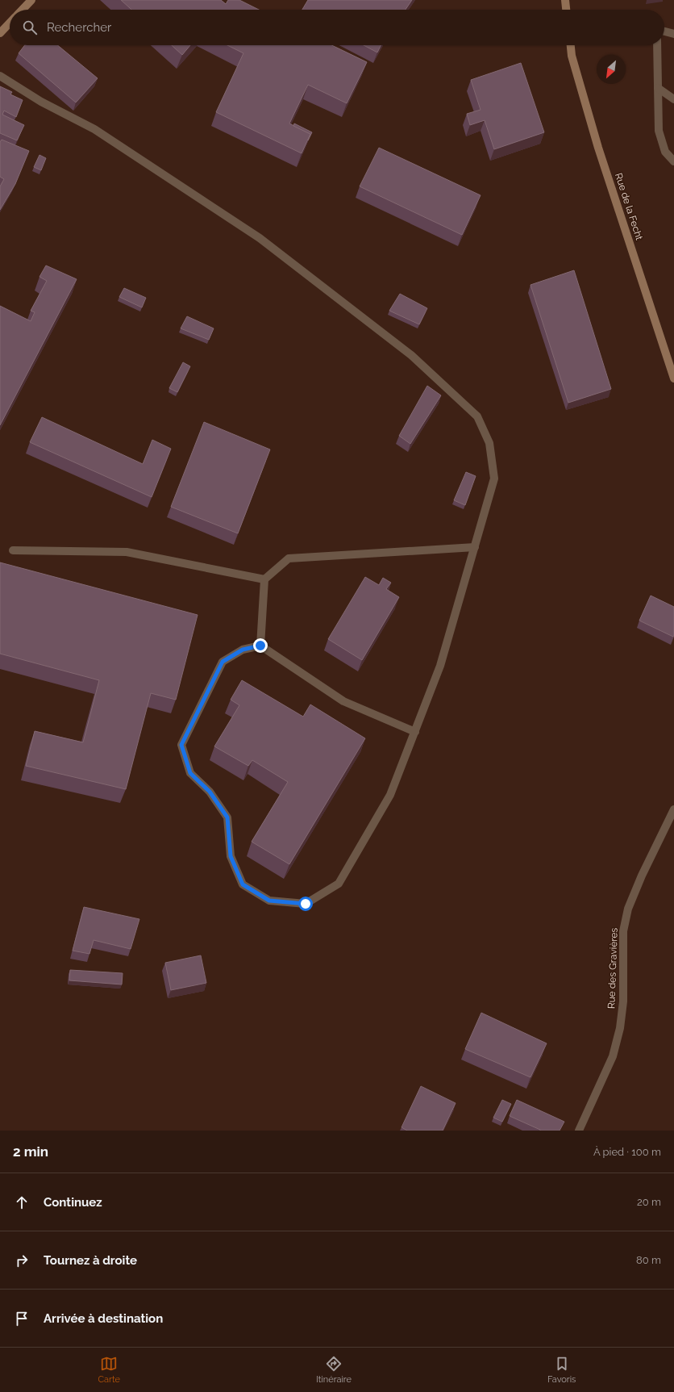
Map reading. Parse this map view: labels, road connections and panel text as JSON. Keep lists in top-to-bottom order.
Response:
{
  "streets": {
    "street": ["Rue de la Fecht", "Rue des Gravières"]
  },
  "north": "bottom left",
  "page": {
    "search": "Rechercher",
    "heading": ["2 min", "À pied · 100 m"],
    "list": [
      ["Continuez", "20 m"],
      ["Tournez à droite", "80 m"],
      "Arrivée à destination"
    ],
    "nav": ["Carte", "Itinéraire", "Favoris"]
  }
}
